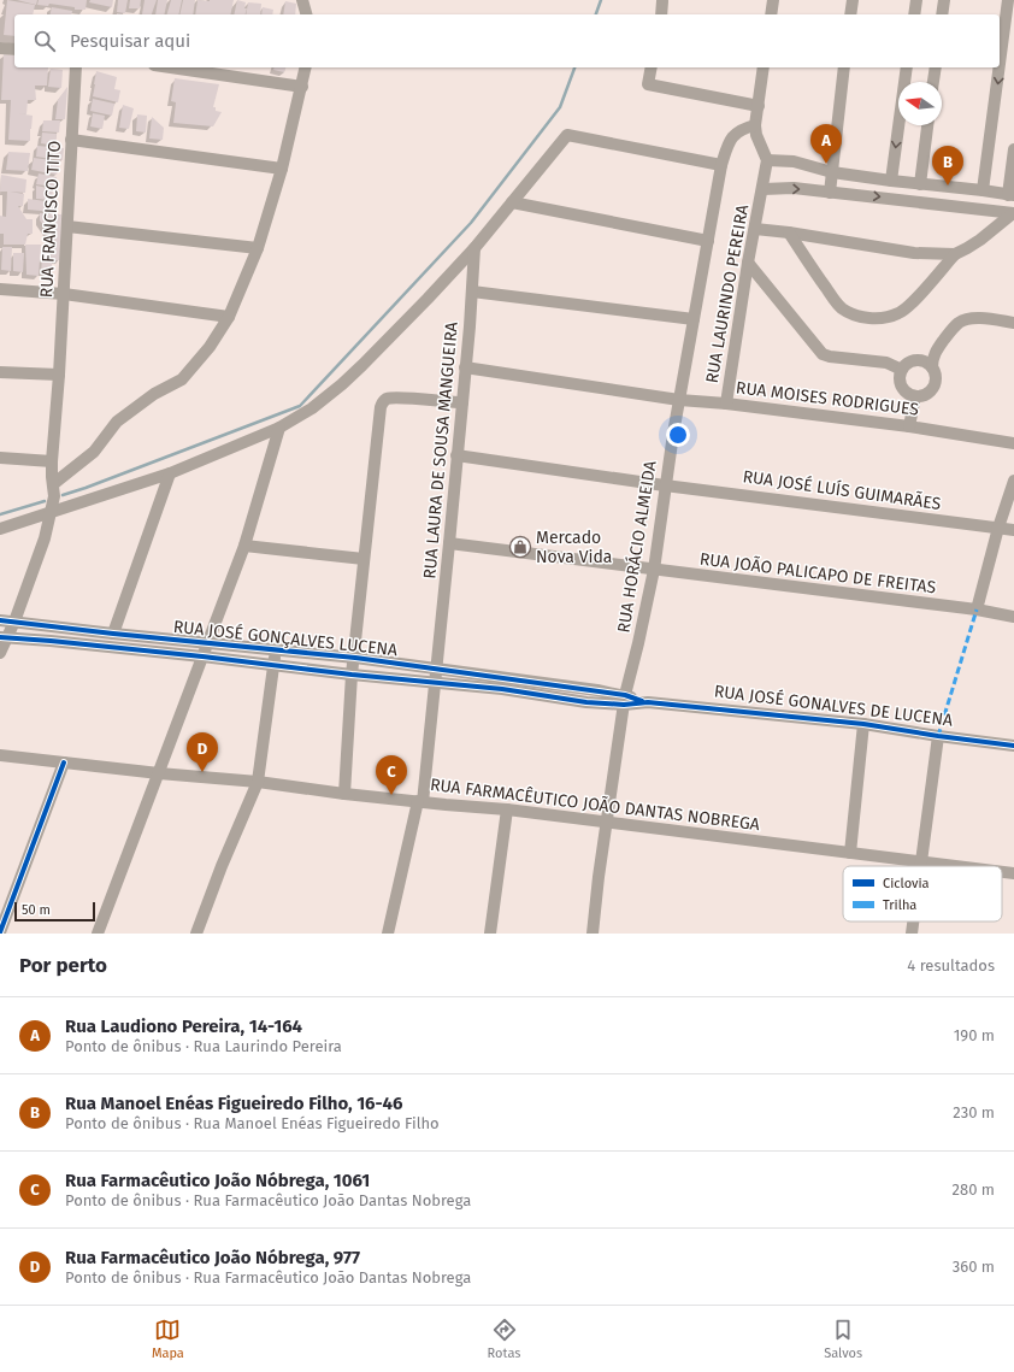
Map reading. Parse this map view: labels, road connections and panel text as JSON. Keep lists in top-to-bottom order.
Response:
{
  "streets": {
    "street": [
      "RUA FRANCISCO TITO",
      "RUA LAURINDO PEREIRA",
      "RUA MOISES RODRIGUES",
      "RUA LAURA DE SOUSA MANGUEIRA",
      "RUA JOSÉ LUÍS GUIMARÃES",
      "RUA HORÁCIO ALMEIDA",
      "RUA JOÃO PALICAPO DE FREITAS",
      "RUA JOSÉ GONÇALVES LUCENA",
      "RUA JOSÉ GONALVES DE LUCENA",
      "RUA FARMACÊUTICO JOÃO DANTAS NOBREGA"
    ]
  },
  "crossings": [
    ["RUA FRANCISCO TITO", "RUA JOSÉ GONÇALVES LUCENA"],
    ["RUA LAURINDO PEREIRA", "RUA MOISES RODRIGUES"],
    ["RUA MOISES RODRIGUES", "RUA LAURA DE SOUSA MANGUEIRA"],
    ["RUA MOISES RODRIGUES", "RUA HORÁCIO ALMEIDA"],
    ["RUA LAURA DE SOUSA MANGUEIRA", "RUA JOSÉ LUÍS GUIMARÃES"],
    ["RUA LAURA DE SOUSA MANGUEIRA", "RUA JOÃO PALICAPO DE FREITAS"],
    ["RUA LAURA DE SOUSA MANGUEIRA", "RUA JOSÉ GONÇALVES LUCENA"],
    ["RUA LAURA DE SOUSA MANGUEIRA", "RUA FARMACÊUTICO JOÃO DANTAS NOBREGA"],
    ["RUA JOSÉ LUÍS GUIMARÃES", "RUA HORÁCIO ALMEIDA"],
    ["RUA HORÁCIO ALMEIDA", "RUA JOÃO PALICAPO DE FREITAS"],
    ["RUA HORÁCIO ALMEIDA", "RUA JOSÉ GONÇALVES LUCENA"],
    ["RUA HORÁCIO ALMEIDA", "RUA JOSÉ GONALVES DE LUCENA"],
    ["RUA HORÁCIO ALMEIDA", "RUA FARMACÊUTICO JOÃO DANTAS NOBREGA"],
    ["RUA JOSÉ GONÇALVES LUCENA", "RUA JOSÉ GONALVES DE LUCENA"]
  ],
  "places": {
    "shop": ["Mercado Nova Vida"]
  },
  "legend": ["Ciclovia", "Trilha"],
  "scale_bar": "50 m",
  "north": "left",
  "page": {
    "search": "Pesquisar aqui",
    "pins": [
      "A",
      "B",
      "D",
      "C"
    ],
    "scale": "50 m",
    "heading": ["Por perto", "4 resultados"],
    "list": [
      {
        "mark": "A",
        "name": "Rua Laudiono Pereira, 14-164",
        "note": "Ponto de ônibus · Rua Laurindo Pereira",
        "value": "190 m"
      },
      {
        "mark": "B",
        "name": "Rua Manoel Enéas Figueiredo Filho, 16-46",
        "note": "Ponto de ônibus · Rua Manoel Enéas Figueiredo Filho",
        "value": "230 m"
      },
      {
        "mark": "C",
        "name": "Rua Farmacêutico João Nóbrega, 1061",
        "note": "Ponto de ônibus · Rua Farmacêutico João Dantas Nobrega",
        "value": "280 m"
      },
      {
        "mark": "D",
        "name": "Rua Farmacêutico João Nóbrega, 977",
        "note": "Ponto de ônibus · Rua Farmacêutico João Dantas Nobrega",
        "value": "360 m"
      }
    ],
    "nav": ["Mapa", "Rotas", "Salvos"]
  }
}
